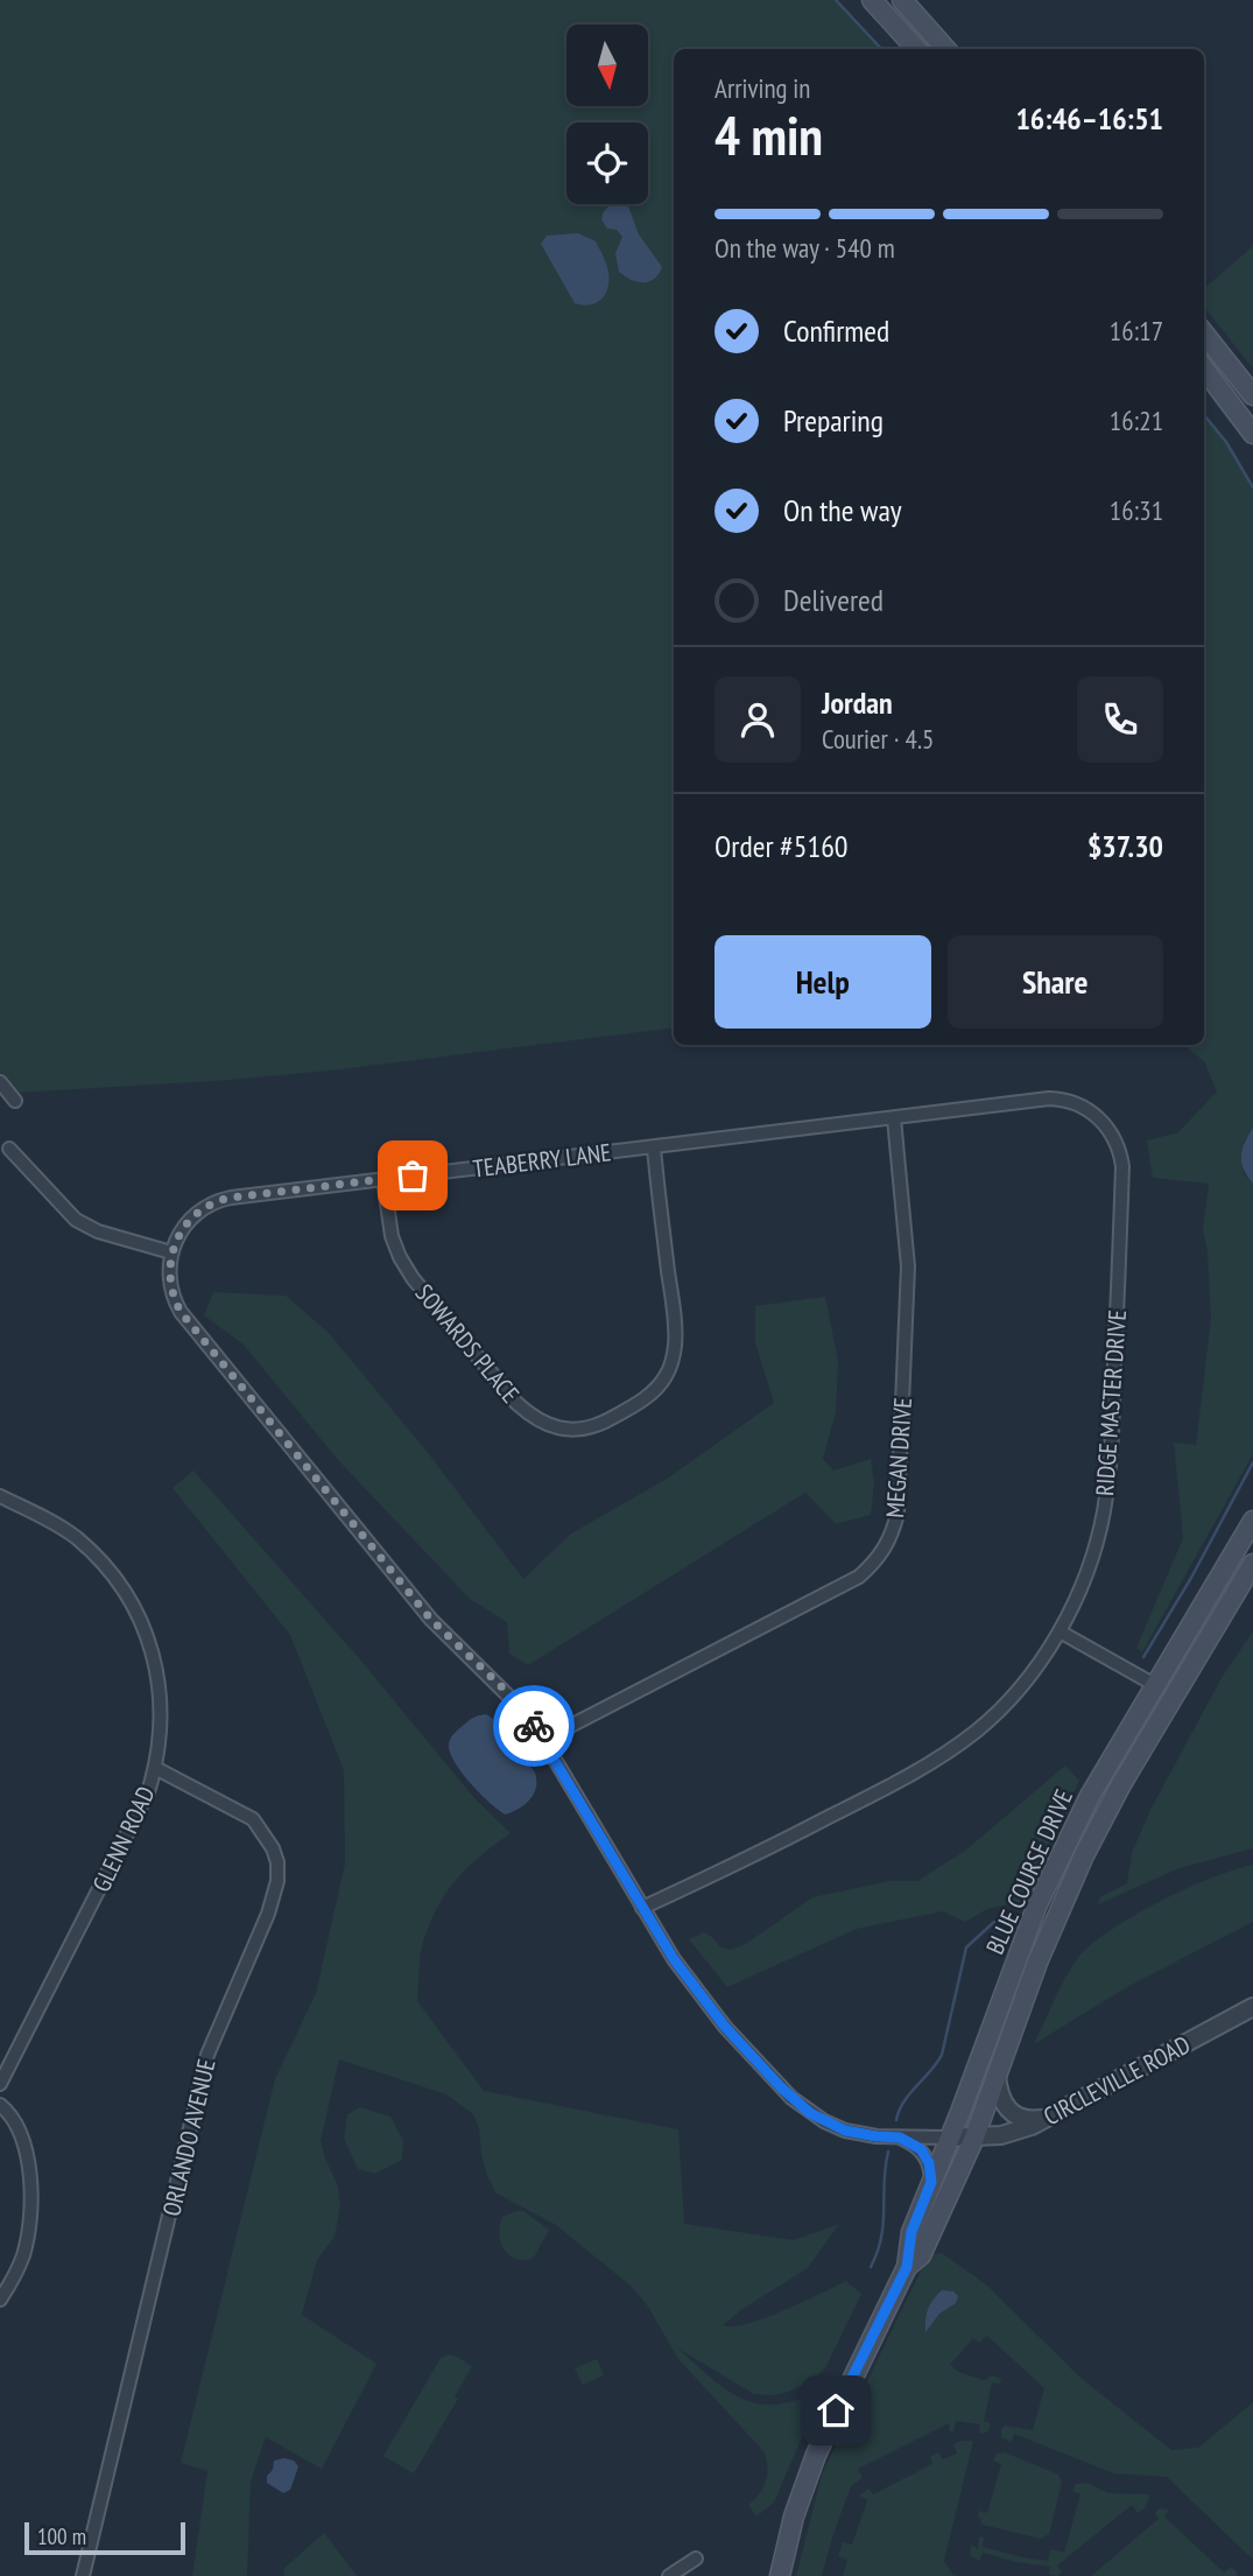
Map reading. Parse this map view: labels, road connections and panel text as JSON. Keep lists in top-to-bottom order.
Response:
{
  "streets": {
    "main road": ["BLUE COURSE DRIVE"],
    "street": [
      "TEABERRY LANE",
      "SOWARDS PLACE",
      "RIDGE MASTER DRIVE",
      "MEGAN DRIVE",
      "GLENN ROAD",
      "CIRCLEVILLE ROAD",
      "ORLANDO AVENUE"
    ]
  },
  "crossings": [
    ["TEABERRY LANE", "SOWARDS PLACE"],
    ["TEABERRY LANE", "RIDGE MASTER DRIVE"],
    ["TEABERRY LANE", "MEGAN DRIVE"],
    ["TEABERRY LANE", "BLUE COURSE DRIVE"],
    ["TEABERRY LANE", "CIRCLEVILLE ROAD"],
    ["RIDGE MASTER DRIVE", "MEGAN DRIVE"],
    ["GLENN ROAD", "ORLANDO AVENUE"],
    ["BLUE COURSE DRIVE", "CIRCLEVILLE ROAD"]
  ],
  "scale_bar": "100 m",
  "north": "bottom",
  "page": {
    "heading": ["4 min", "Arriving in", "16:46–16:51"],
    "panel": [
      "Jordan",
      "Courier · 4.5",
      "Order #5160",
      "$37.30"
    ],
    "bar": "On the way · 540 m",
    "list": [
      ["Confirmed", "16:17"],
      ["Preparing", "16:21"],
      ["On the way", "16:31"],
      "Delivered"
    ],
    "buttons": ["Help", "Share"],
    "scale": "100 m"
  }
}
